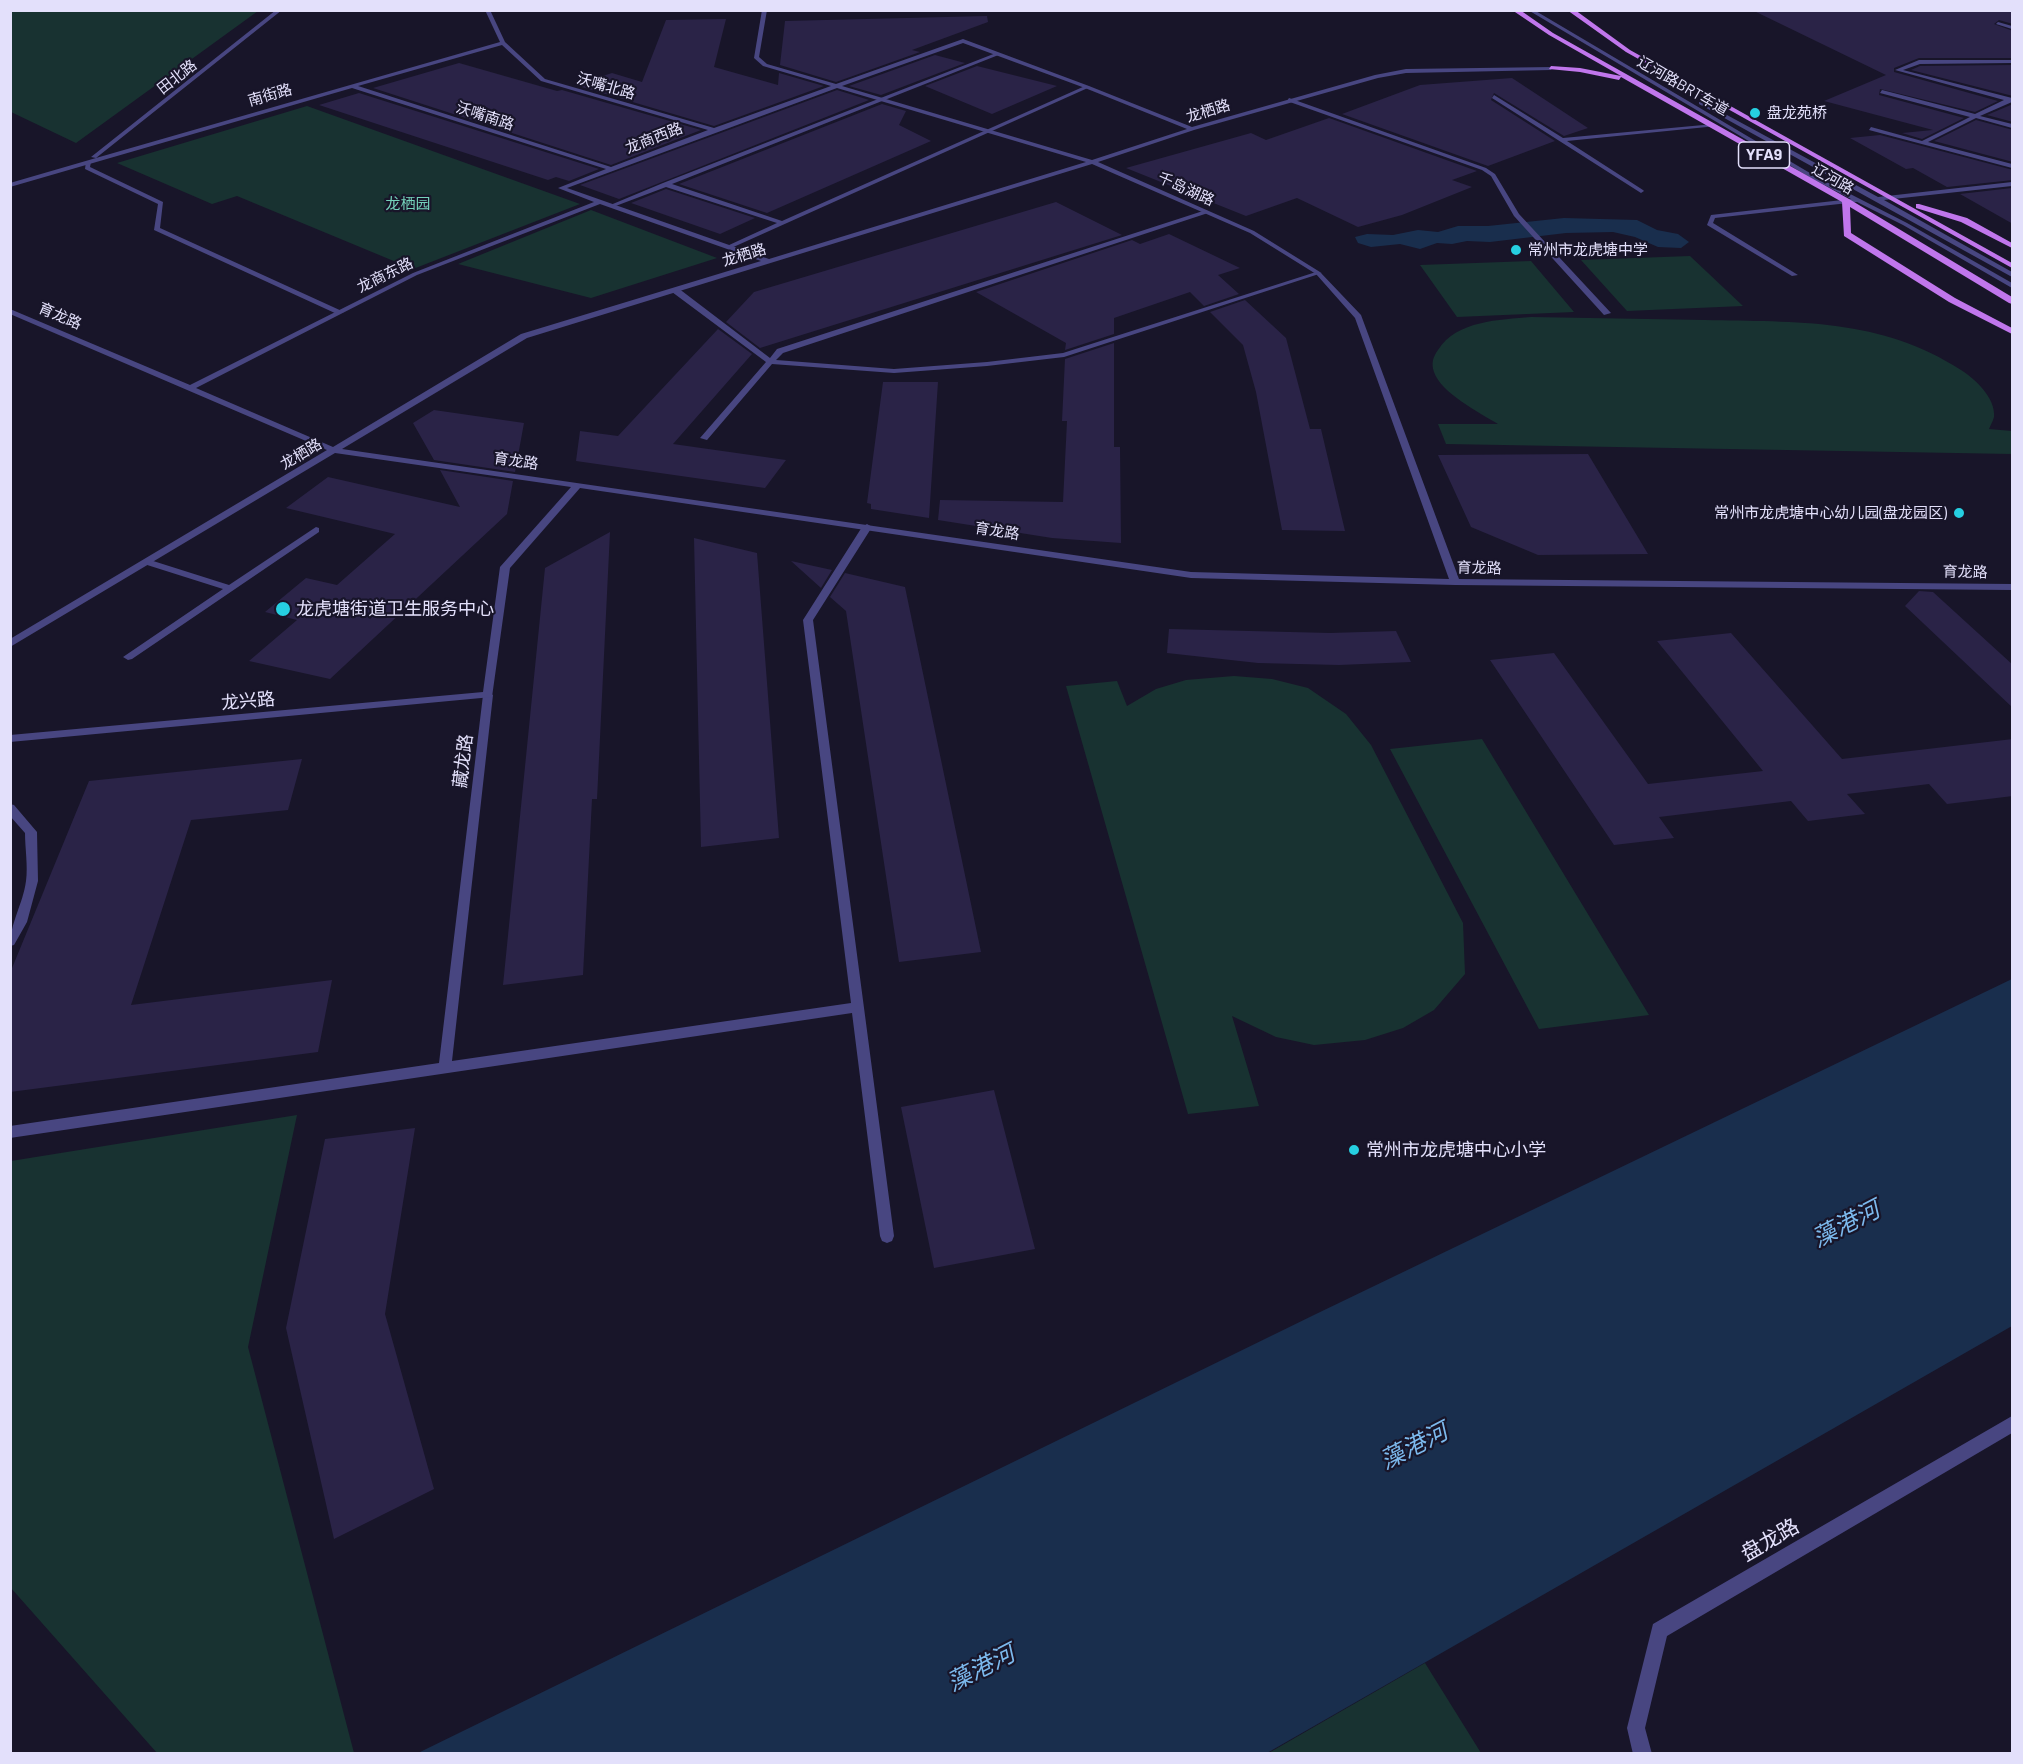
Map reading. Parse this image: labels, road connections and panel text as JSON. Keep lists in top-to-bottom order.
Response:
{
  "streets": {
    "main road": ["YFA9", "辽河路"],
    "street": [
      "田北路",
      "沃嘴北路",
      "辽河路BRT车道",
      "南街路",
      "龙栖路",
      "沃嘴南路",
      "龙商西路",
      "千岛湖路",
      "龙商东路",
      "育龙路",
      "龙兴路",
      "藏龙路",
      "盘龙路"
    ]
  },
  "crossings": [
    ["田北路", "南街路"],
    ["沃嘴北路", "南街路"],
    ["沃嘴北路", "龙商西路"],
    ["南街路", "沃嘴南路"],
    ["龙栖路", "龙商西路"],
    ["龙栖路", "千岛湖路"],
    ["龙栖路", "育龙路"],
    ["沃嘴南路", "龙商西路"],
    ["龙商西路", "千岛湖路"],
    ["龙商西路", "龙商东路"],
    ["千岛湖路", "育龙路"],
    ["龙商东路", "育龙路"],
    ["育龙路", "藏龙路"],
    ["龙兴路", "藏龙路"]
  ],
  "water": ["藻港河"],
  "parks": ["龙栖园"],
  "places": [
    "盘龙苑桥",
    "常州市龙虎塘中学",
    "常州市龙虎塘中心幼儿园(盘龙园区)",
    "龙虎塘街道卫生服务中心",
    "常州市龙虎塘中心小学"
  ]
}
